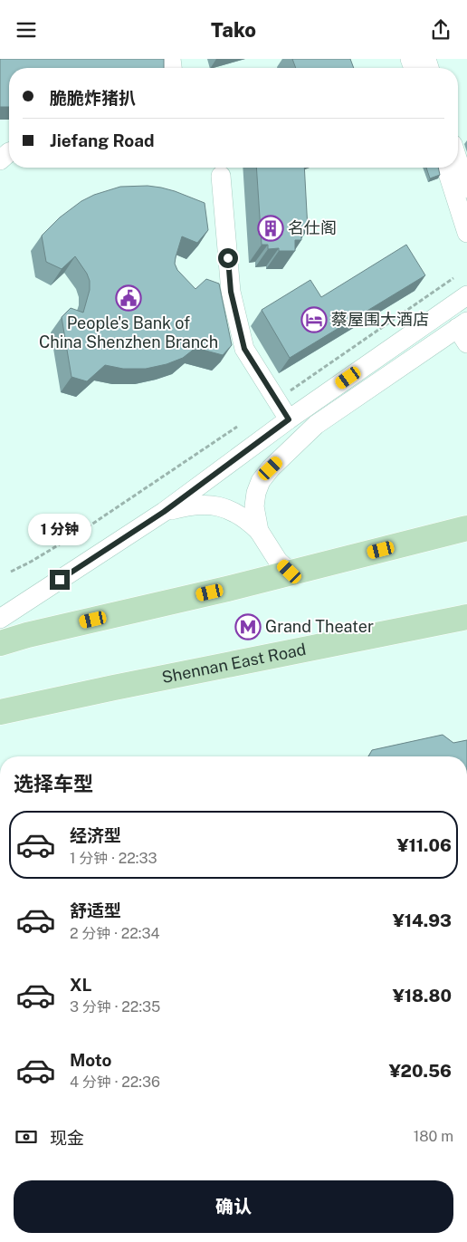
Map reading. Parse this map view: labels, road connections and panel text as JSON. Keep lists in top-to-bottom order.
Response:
{
  "streets": {
    "main road": ["Shennan East Road"]
  },
  "places": {
    "building": ["名仕阁"],
    "public building": ["People's Bank of China Shenzhen Branch"],
    "hotel": ["蔡屋围大酒店"],
    "metro station": ["Grand Theater"]
  },
  "page": {
    "header": "Tako",
    "banner": ["脆脆炸猪扒", "Jiefang Road"],
    "bubble": "1 分钟",
    "heading": "选择车型",
    "list": [
      {
        "name": "经济型",
        "note": "1 分钟 · 22:33",
        "value": "¥11.06"
      },
      {
        "name": "舒适型",
        "note": "2 分钟 · 22:34",
        "value": "¥14.93"
      },
      {
        "name": "XL",
        "note": "3 分钟 · 22:35",
        "value": "¥18.80"
      },
      {
        "name": "Moto",
        "note": "4 分钟 · 22:36",
        "value": "¥20.56"
      }
    ],
    "pay": ["现金", "180 m"],
    "buttons": "确认"
  }
}
